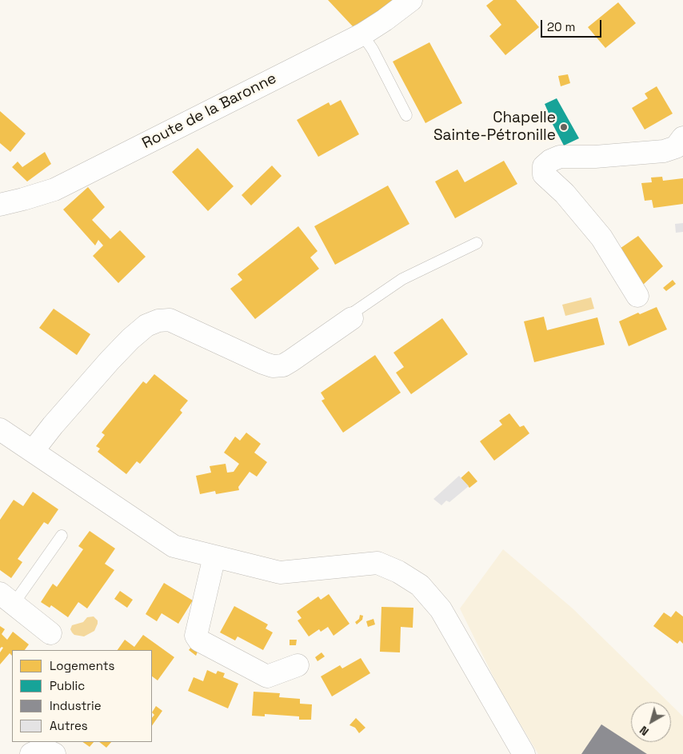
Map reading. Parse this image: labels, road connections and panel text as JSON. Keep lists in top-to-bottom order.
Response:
{
  "streets": {
    "street": ["Route de la Baronne"]
  },
  "places": ["Chapelle Sainte-Pétronille"],
  "legend": [
    "Logements",
    "Public",
    "Industrie",
    "Autres"
  ],
  "scale_bar": "20 m",
  "north": "bottom left"
}
